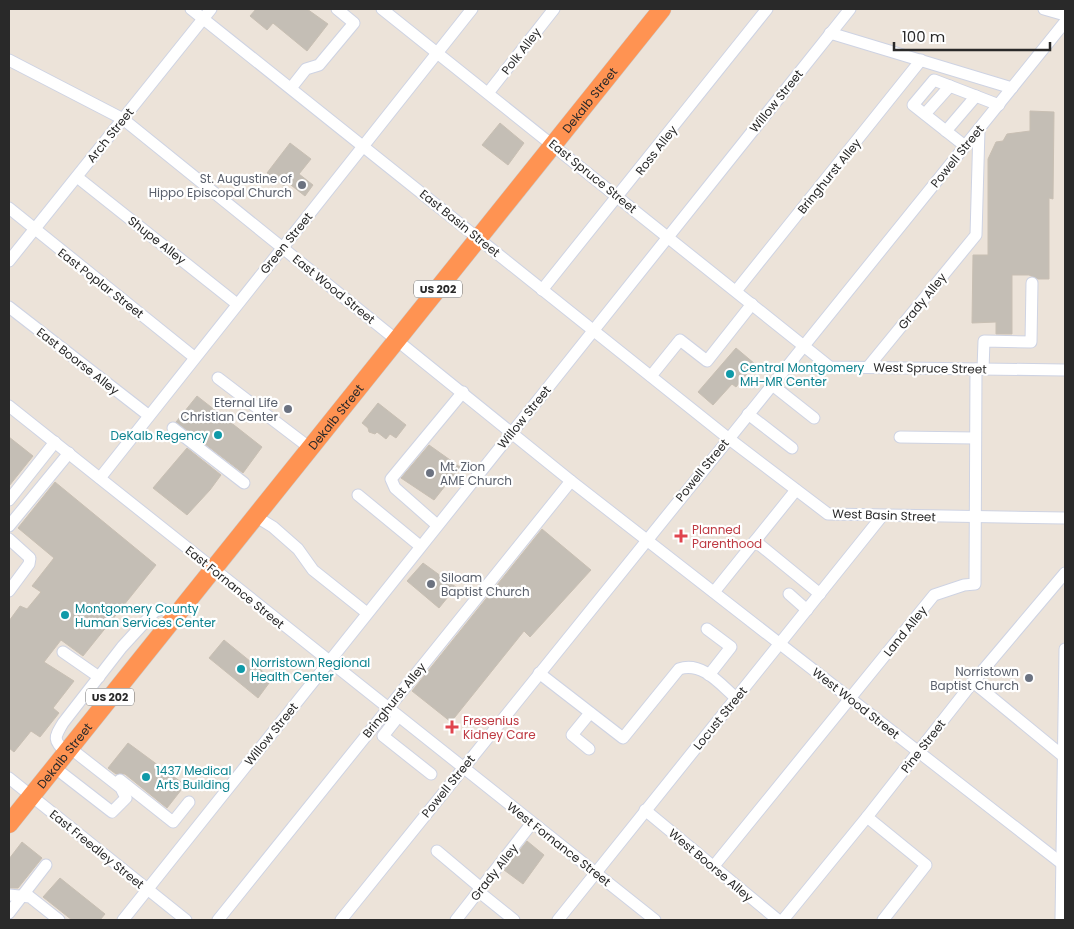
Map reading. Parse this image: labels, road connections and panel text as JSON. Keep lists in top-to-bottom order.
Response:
{
  "streets": {
    "highway": ["Dekalb Street", "US 202"],
    "street": [
      "Polk Alley",
      "Willow Street",
      "Arch Street",
      "Ross Alley",
      "Powell Street",
      "East Spruce Street",
      "Bringhurst Alley",
      "East Basin Street",
      "Shupe Alley",
      "Green Street",
      "East Poplar Street",
      "East Wood Street",
      "Grady Alley",
      "East Boorse Alley",
      "West Spruce Street",
      "West Basin Street",
      "East Fornance Street",
      "Land Alley",
      "West Wood Street",
      "Locust Street",
      "Pine Street",
      "West Fornance Street",
      "East Freedley Street",
      "West Boorse Alley"
    ]
  },
  "crossings": [
    ["Polk Alley", "East Spruce Street"],
    ["Dekalb Street", "East Spruce Street"],
    ["Dekalb Street", "East Basin Street"],
    ["Dekalb Street", "East Wood Street"],
    ["Dekalb Street", "East Fornance Street"],
    ["Dekalb Street", "East Freedley Street"],
    ["Willow Street", "East Spruce Street"],
    ["Willow Street", "East Basin Street"],
    ["Willow Street", "East Wood Street"],
    ["Willow Street", "East Fornance Street"],
    ["Willow Street", "East Freedley Street"],
    ["Arch Street", "East Basin Street"],
    ["Arch Street", "Shupe Alley"],
    ["Arch Street", "East Poplar Street"],
    ["Arch Street", "East Wood Street"],
    ["Ross Alley", "East Spruce Street"],
    ["Ross Alley", "East Basin Street"],
    ["Powell Street", "East Spruce Street"],
    ["Powell Street", "East Basin Street"],
    ["Powell Street", "East Wood Street"],
    ["Powell Street", "Grady Alley"],
    ["Powell Street", "West Spruce Street"],
    ["Powell Street", "West Basin Street"],
    ["Powell Street", "East Fornance Street"],
    ["Powell Street", "West Wood Street"],
    ["Powell Street", "West Fornance Street"],
    ["East Spruce Street", "Bringhurst Alley"],
    ["East Spruce Street", "Green Street"],
    ["East Spruce Street", "West Spruce Street"],
    ["Bringhurst Alley", "East Wood Street"],
    ["Bringhurst Alley", "East Fornance Street"],
    ["East Basin Street", "Green Street"],
    ["East Basin Street", "West Basin Street"],
    ["Shupe Alley", "Green Street"],
    ["Green Street", "East Poplar Street"],
    ["Green Street", "East Wood Street"],
    ["Green Street", "East Boorse Alley"],
    ["Green Street", "East Fornance Street"],
    ["East Wood Street", "West Wood Street"],
    ["Grady Alley", "West Spruce Street"],
    ["Grady Alley", "West Fornance Street"],
    ["West Spruce Street", "Land Alley"],
    ["West Basin Street", "Land Alley"],
    ["West Basin Street", "Locust Street"],
    ["East Fornance Street", "West Fornance Street"],
    ["Land Alley", "West Wood Street"],
    ["Land Alley", "West Boorse Alley"],
    ["West Wood Street", "Locust Street"],
    ["West Wood Street", "Pine Street"],
    ["Locust Street", "West Fornance Street"],
    ["Locust Street", "West Boorse Alley"],
    ["Pine Street", "West Boorse Alley"]
  ],
  "places": {
    "other": [
      "St. Augustine of Hippo Episcopal Church",
      "Central Montgomery MH-MR Center",
      "Eternal Life Christian Center",
      "DeKalb Regency",
      "Mt. Zion AME Church",
      "Siloam Baptist Church",
      "Montgomery County Human Services Center",
      "Norristown Regional Health Center",
      "Norristown Baptist Church",
      "1437 Medical Arts Building"
    ],
    "health": ["Planned Parenthood", "Fresenius Kidney Care"]
  },
  "scale_bar": "100 m"
}
